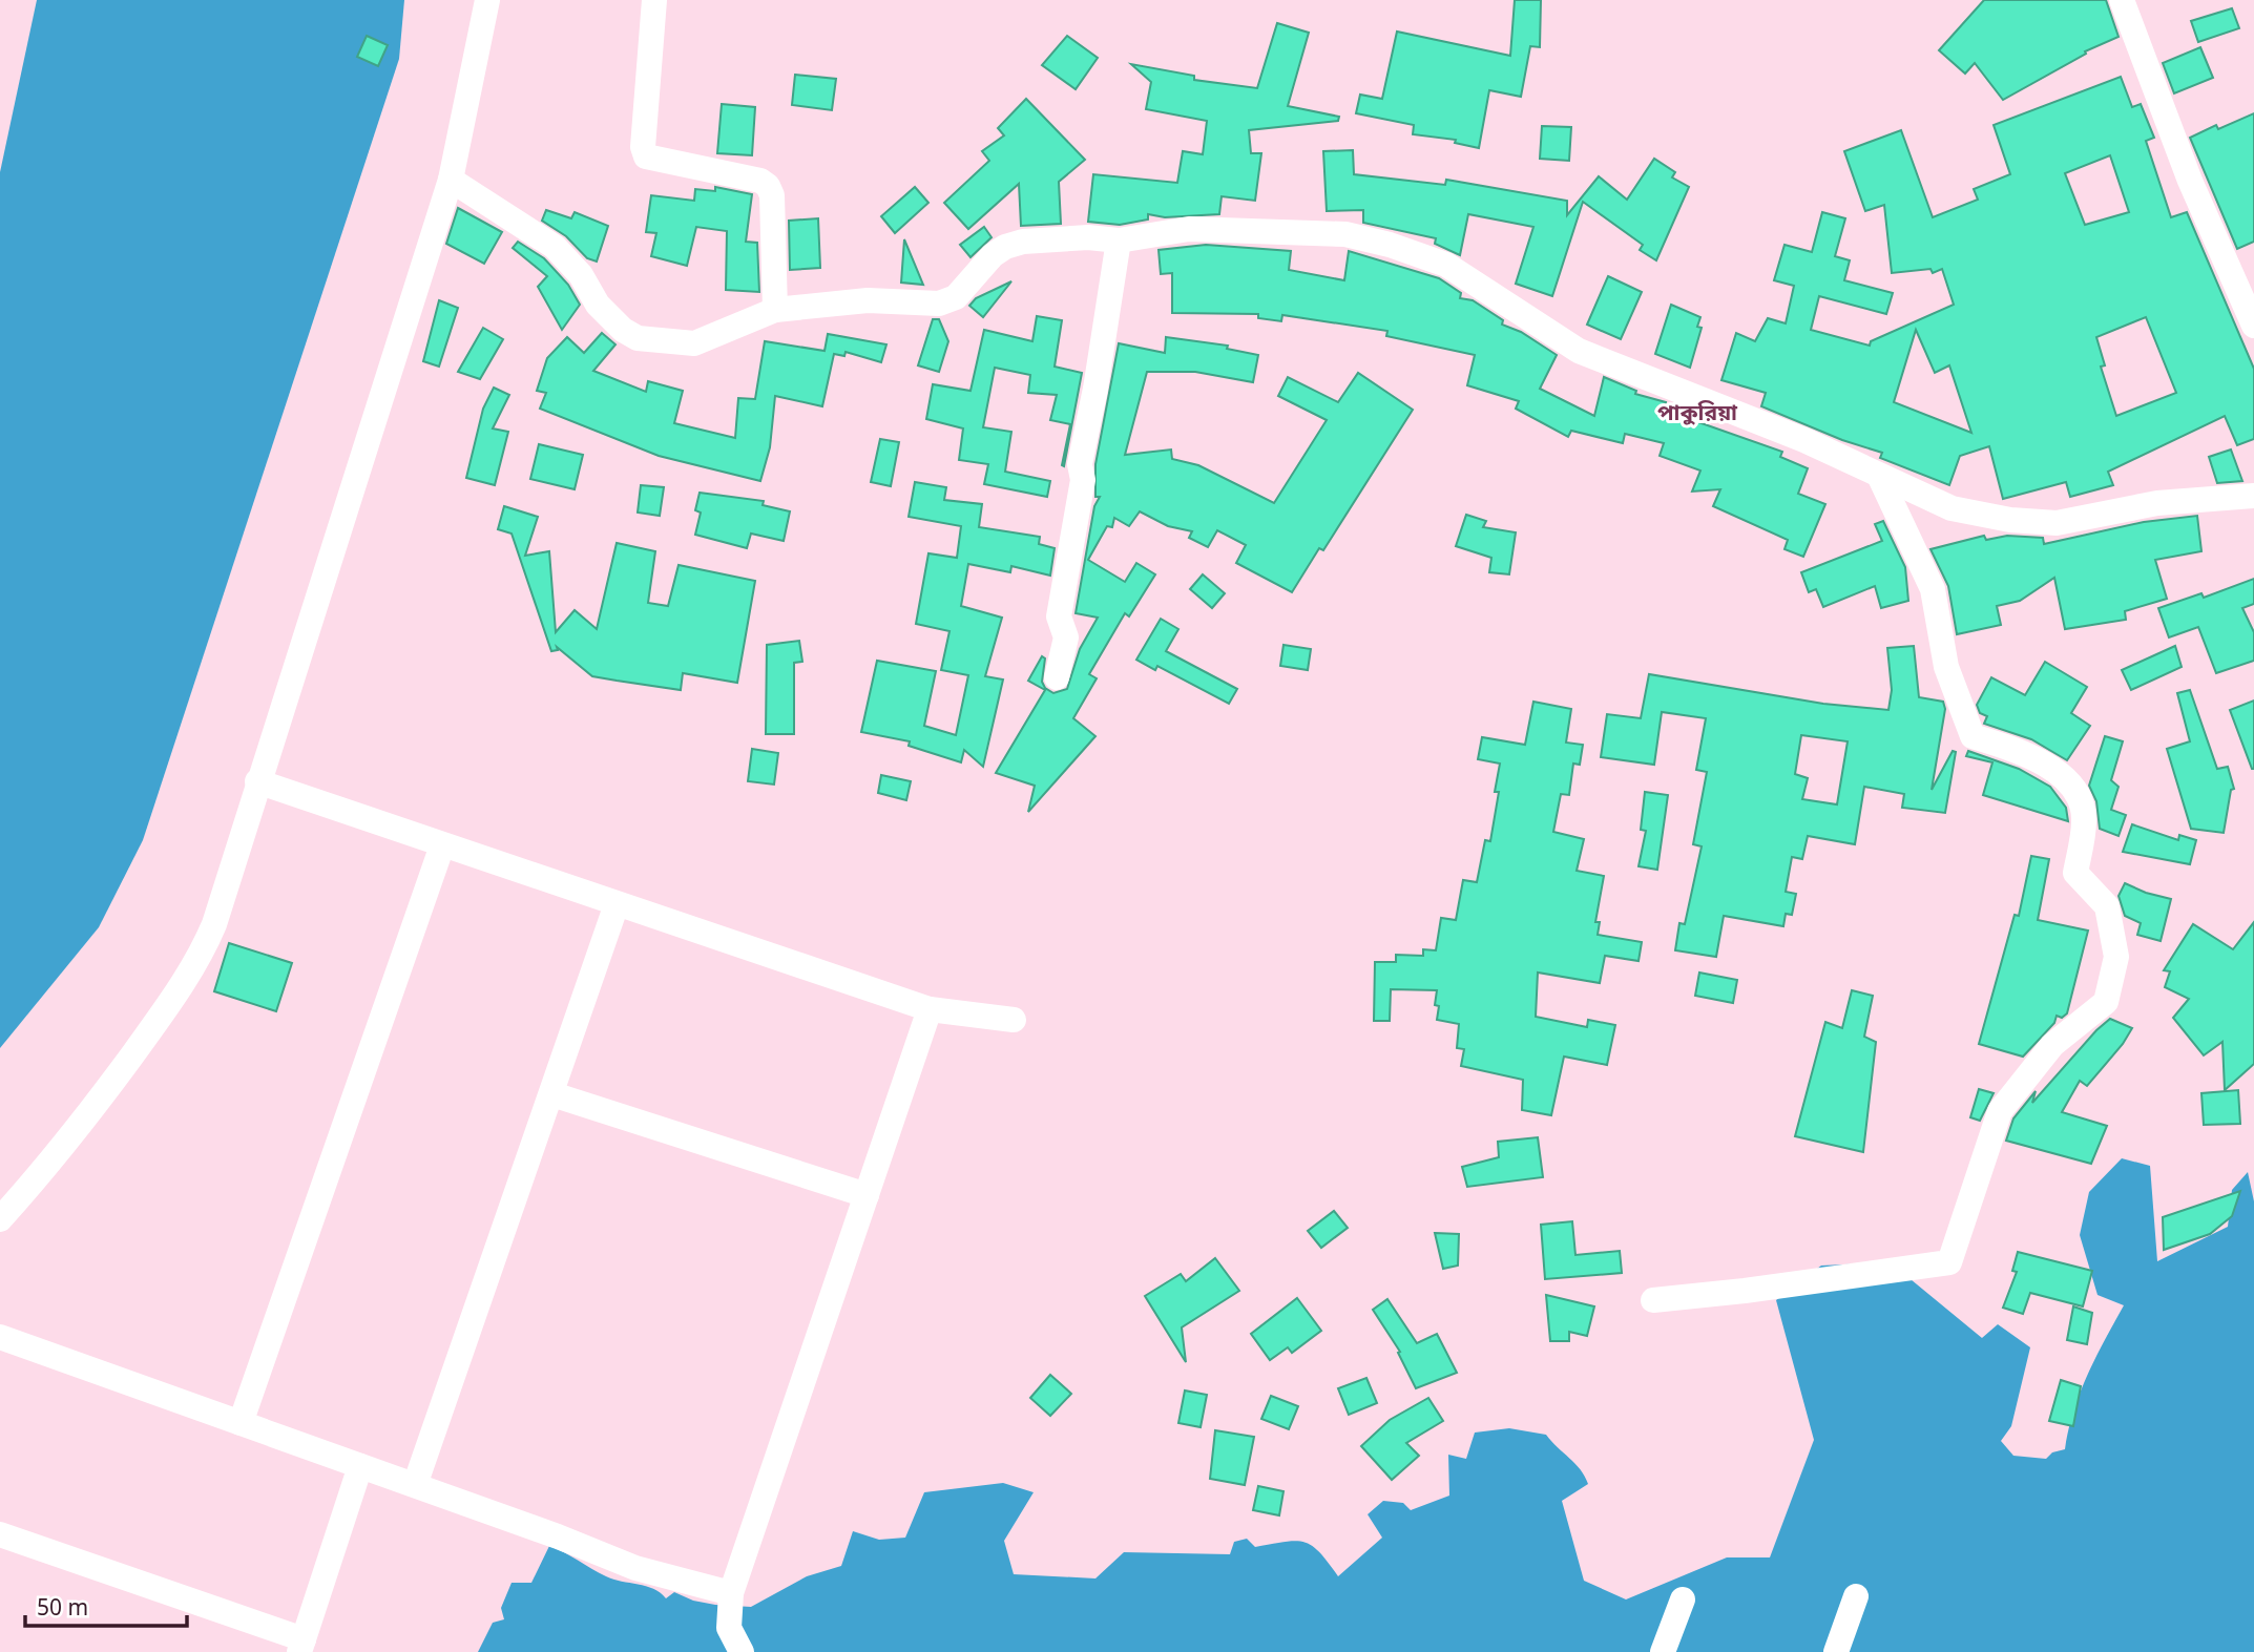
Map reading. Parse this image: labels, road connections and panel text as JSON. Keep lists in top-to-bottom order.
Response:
{
  "districts": ["পাকুরিয়া"],
  "scale_bar": "50 m"
}
